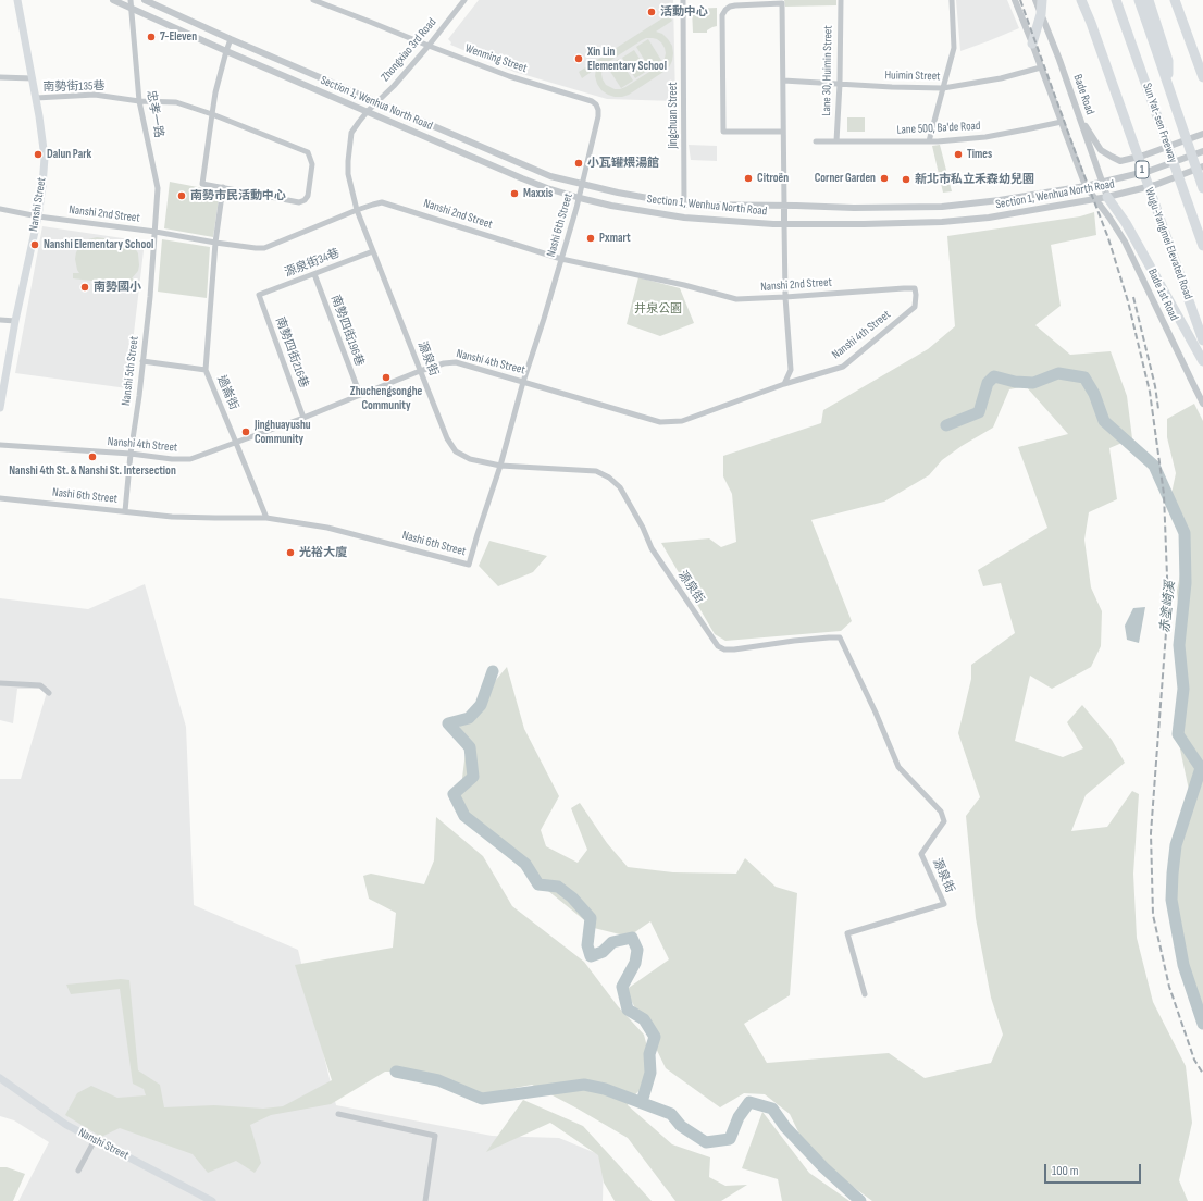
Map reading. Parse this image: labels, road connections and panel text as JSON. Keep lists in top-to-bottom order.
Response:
{
  "streets": {
    "highway": ["Sun Yat-sen Freeway", "1", "Wugu-Yangmei Elevated Road"],
    "main road": ["Nanshi Street"],
    "street": [
      "Zhongxiao 3rd Road",
      "Wenming Street",
      "Lane 30, Huimin Street",
      "Huimin Street",
      "南勢街135巷",
      "Bade Road",
      "Section 1, Wenhua North Road",
      "忠孝一路",
      "Jingchuan Street",
      "Lane 500, Ba'de Road",
      "Nanshi 2nd Street",
      "Nashi 6th Street",
      "源泉街34巷",
      "Bade 1st Road",
      "南勢四街196巷",
      "Nanshi 4th Street",
      "南勢四街216巷",
      "源泉街",
      "Nanshi 5th Street",
      "過崙街"
    ]
  },
  "crossings": [
    ["Zhongxiao 3rd Road", "Wenming Street"],
    ["Zhongxiao 3rd Road", "Section 1, Wenhua North Road"],
    ["Zhongxiao 3rd Road", "源泉街"],
    ["Wenming Street", "Section 1, Wenhua North Road"],
    ["Wenming Street", "Nashi 6th Street"],
    ["Lane 30, Huimin Street", "Huimin Street"],
    ["Lane 30, Huimin Street", "Lane 500, Ba'de Road"],
    ["南勢街135巷", "忠孝一路"],
    ["南勢街135巷", "Nanshi Street"],
    ["南勢街135巷", "過崙街"],
    ["Bade Road", "Section 1, Wenhua North Road"],
    ["Section 1, Wenhua North Road", "忠孝一路"],
    ["Section 1, Wenhua North Road", "Jingchuan Street"],
    ["Section 1, Wenhua North Road", "Nashi 6th Street"],
    ["Section 1, Wenhua North Road", "Bade 1st Road"],
    ["Section 1, Wenhua North Road", "源泉街"],
    ["忠孝一路", "Nanshi 2nd Street"],
    ["忠孝一路", "Nanshi 5th Street"],
    ["Nanshi Street", "Nanshi 2nd Street"],
    ["Nanshi 2nd Street", "Nashi 6th Street"],
    ["Nanshi 2nd Street", "Nanshi 4th Street"],
    ["Nanshi 2nd Street", "源泉街"],
    ["Nanshi 2nd Street", "Nanshi 5th Street"],
    ["Nanshi 2nd Street", "過崙街"],
    ["Nashi 6th Street", "Nanshi 4th Street"],
    ["Nashi 6th Street", "源泉街"],
    ["Nashi 6th Street", "Nanshi 5th Street"],
    ["Nashi 6th Street", "過崙街"],
    ["源泉街34巷", "南勢四街196巷"],
    ["源泉街34巷", "南勢四街216巷"],
    ["源泉街34巷", "源泉街"],
    ["南勢四街196巷", "Nanshi 4th Street"],
    ["Nanshi 4th Street", "南勢四街216巷"],
    ["Nanshi 4th Street", "源泉街"],
    ["Nanshi 4th Street", "Nanshi 5th Street"],
    ["Nanshi 4th Street", "過崙街"]
  ],
  "water": ["赤塗崎溪"],
  "parks": ["井泉公園"],
  "places": [
    "活動中心",
    "7-Eleven",
    "Xin Lin Elementary School",
    "Dalun Park",
    "Times",
    "小瓦罐煨湯館",
    "Citroën",
    "Corner Garden",
    "新北市私立禾森幼兒園",
    "Maxxis",
    "南勢市民活動中心",
    "Pxmart",
    "Nanshi Elementary School",
    "南勢國小",
    "Zhuchengsonghe Community",
    "Jinghuayushu Community",
    "Nanshi 4th St. & Nanshi St. Intersection",
    "光裕大廈"
  ],
  "scale_bar": "100 m"
}
